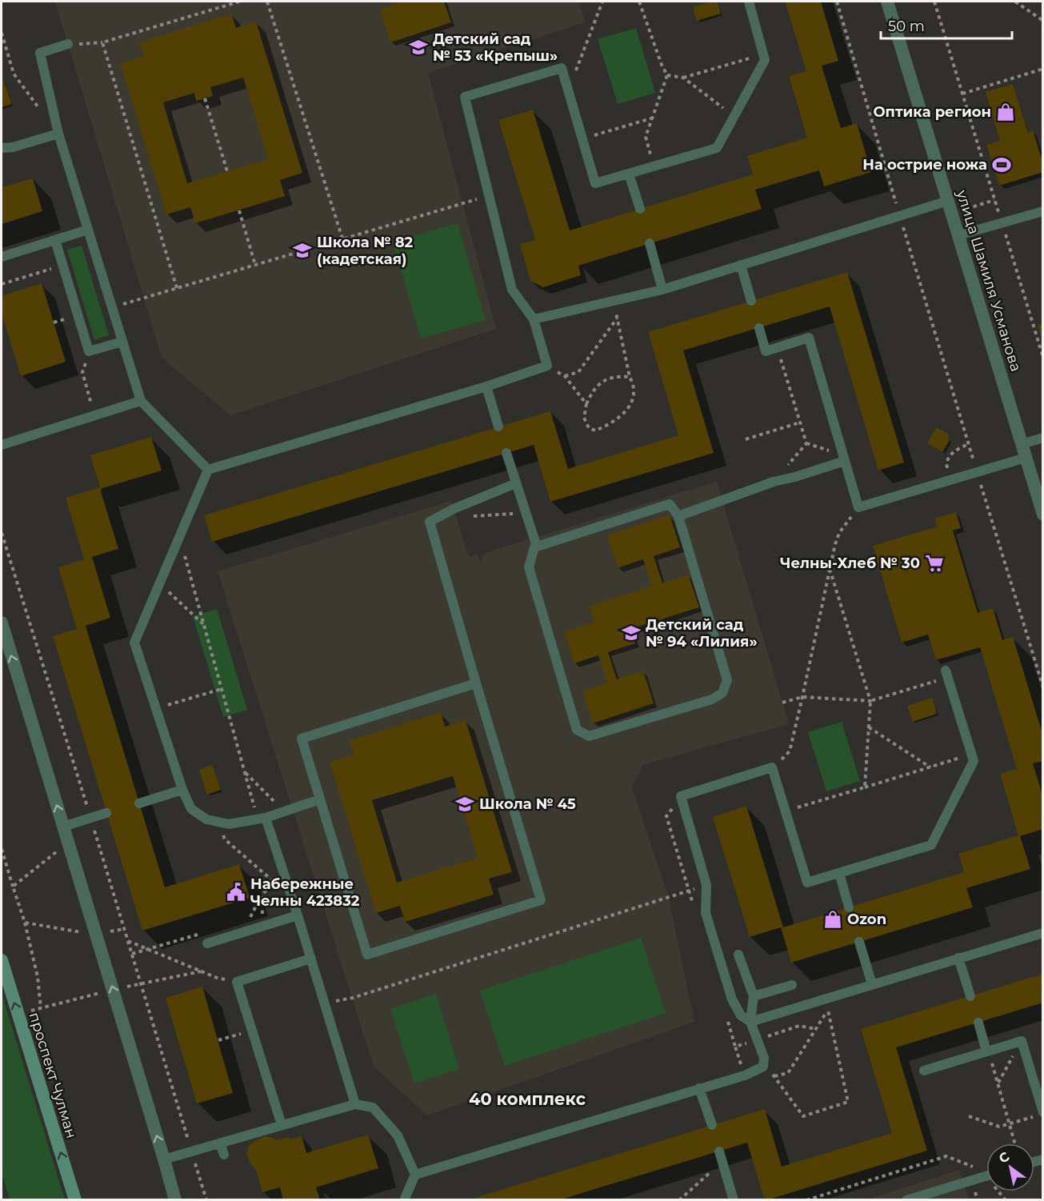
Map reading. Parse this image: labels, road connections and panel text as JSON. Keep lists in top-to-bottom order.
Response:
{
  "streets": {
    "main road": ["проспект Чулман"],
    "street": ["улица Шамиля Усманова"]
  },
  "one_way": ["проспект Чулман"],
  "districts": ["40 комплекс"],
  "places": {
    "school or university": [
      "Детский сад № 53 «Крепыш»",
      "Школа № 82 (кадетская)",
      "Детский сад № 94 «Лилия»",
      "Школа № 45"
    ],
    "shop": ["Оптика регион", "Ozon"],
    "sports": ["На острие ножа"],
    "supermarket": ["Челны-Хлеб № 30"],
    "public building": ["Набережные Челны 423832"]
  },
  "scale_bar": "50 m",
  "north": "top left"
}
